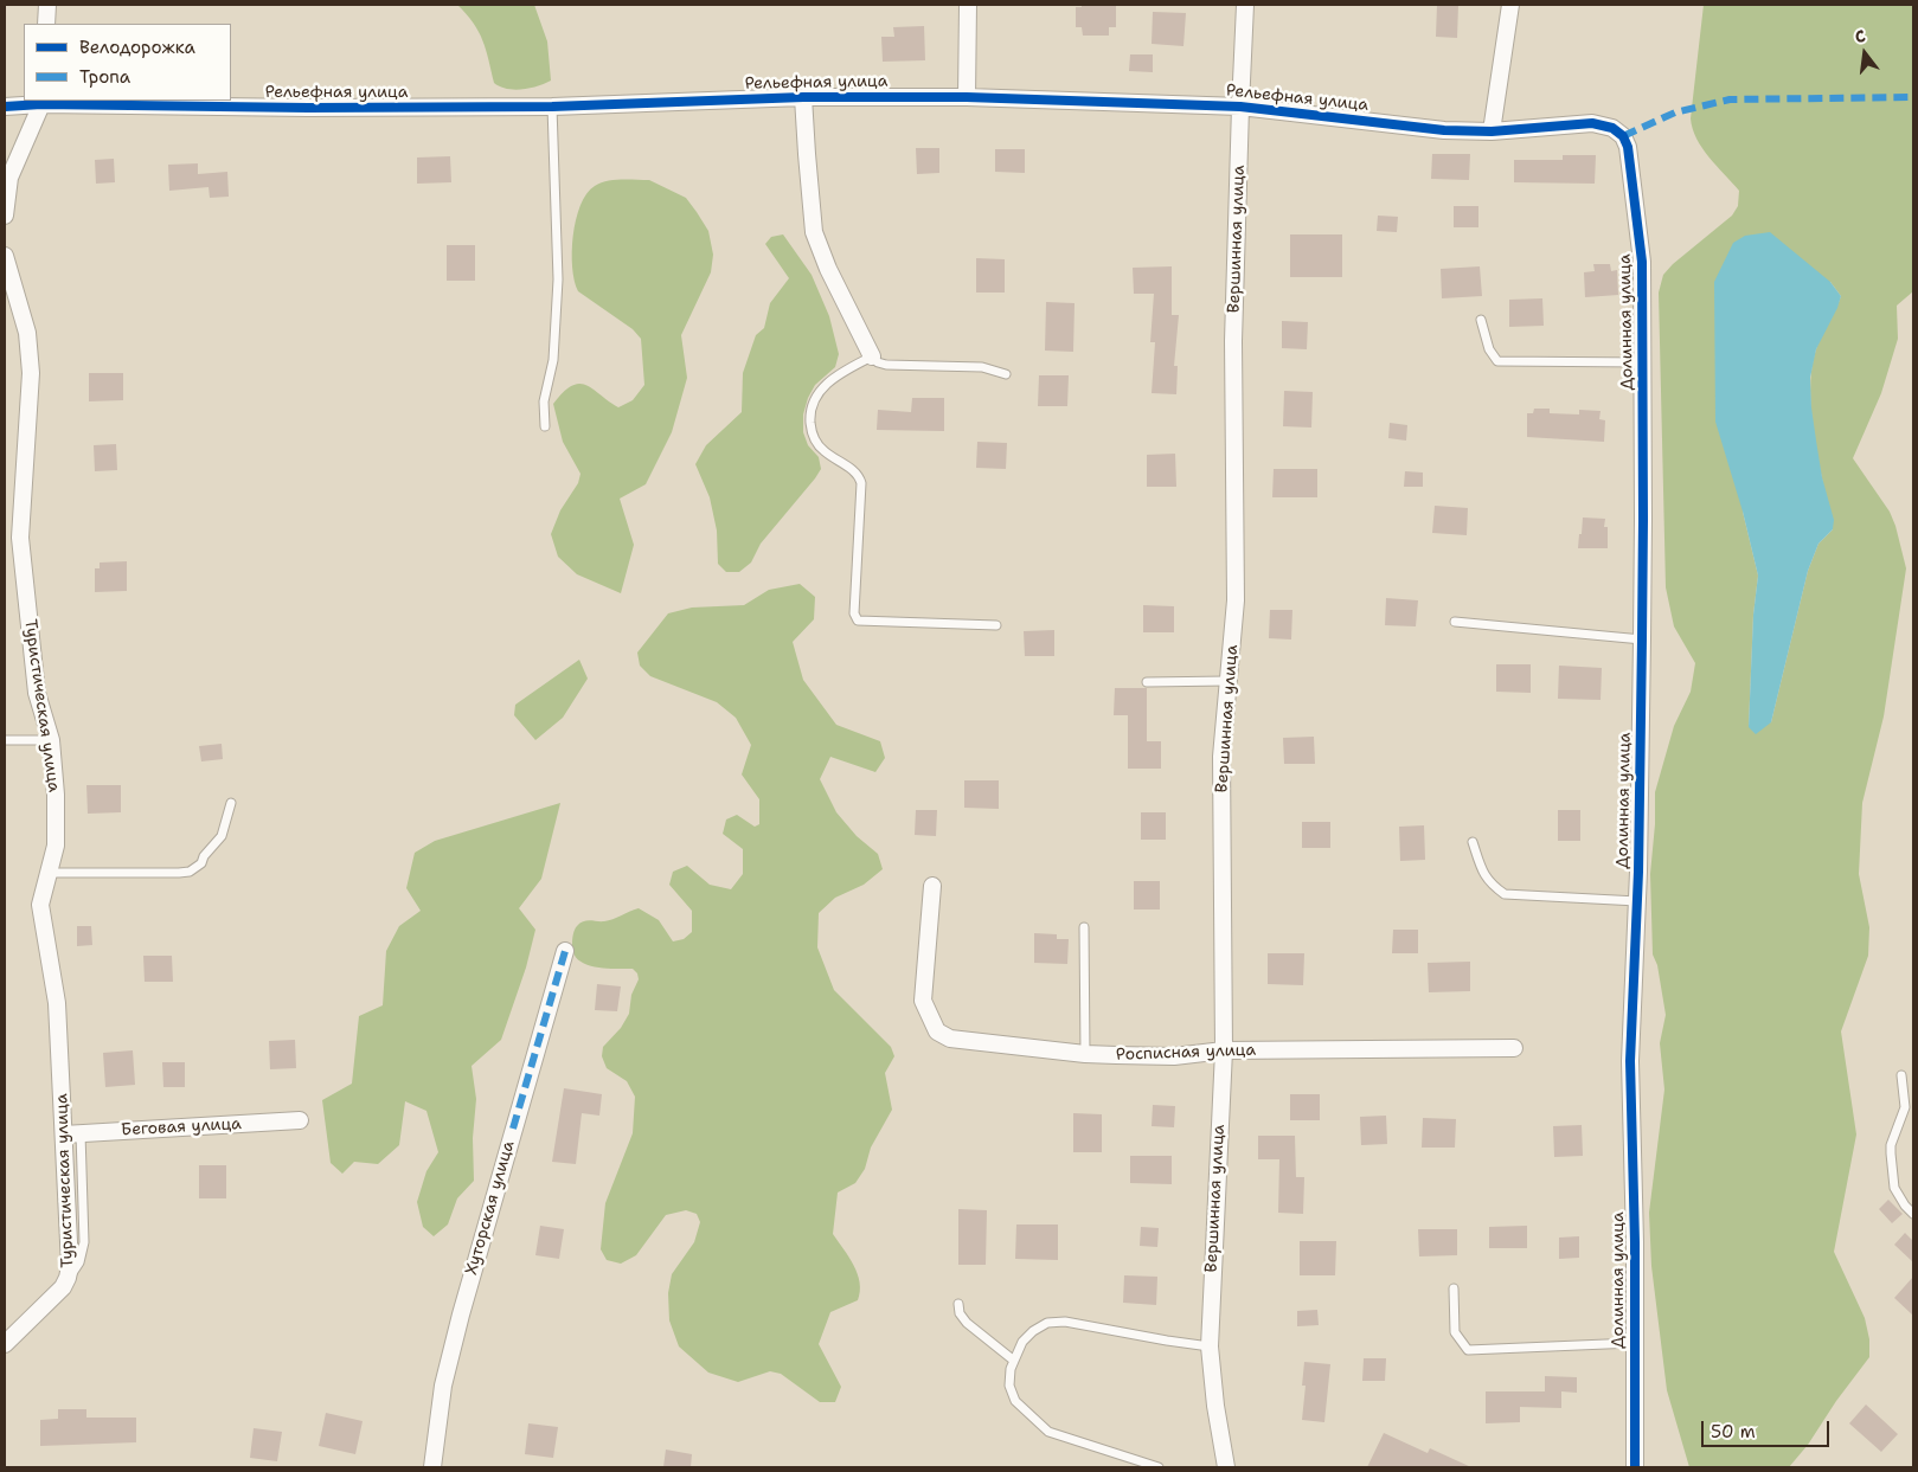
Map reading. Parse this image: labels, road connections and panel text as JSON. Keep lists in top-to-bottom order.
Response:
{
  "streets": {
    "street": [
      "Рельефная улица",
      "Вершинная улица",
      "Долинная улица",
      "Туристическая улица",
      "Росписная улица",
      "Беговая улица",
      "Хуторская улица"
    ]
  },
  "crossings": [
    ["Рельефная улица", "Вершинная улица"],
    ["Рельефная улица", "Долинная улица"],
    ["Вершинная улица", "Росписная улица"],
    ["Туристическая улица", "Беговая улица"]
  ],
  "legend": ["Велодорожка", "Тропа"],
  "scale_bar": "50 m",
  "north": "top"
}
